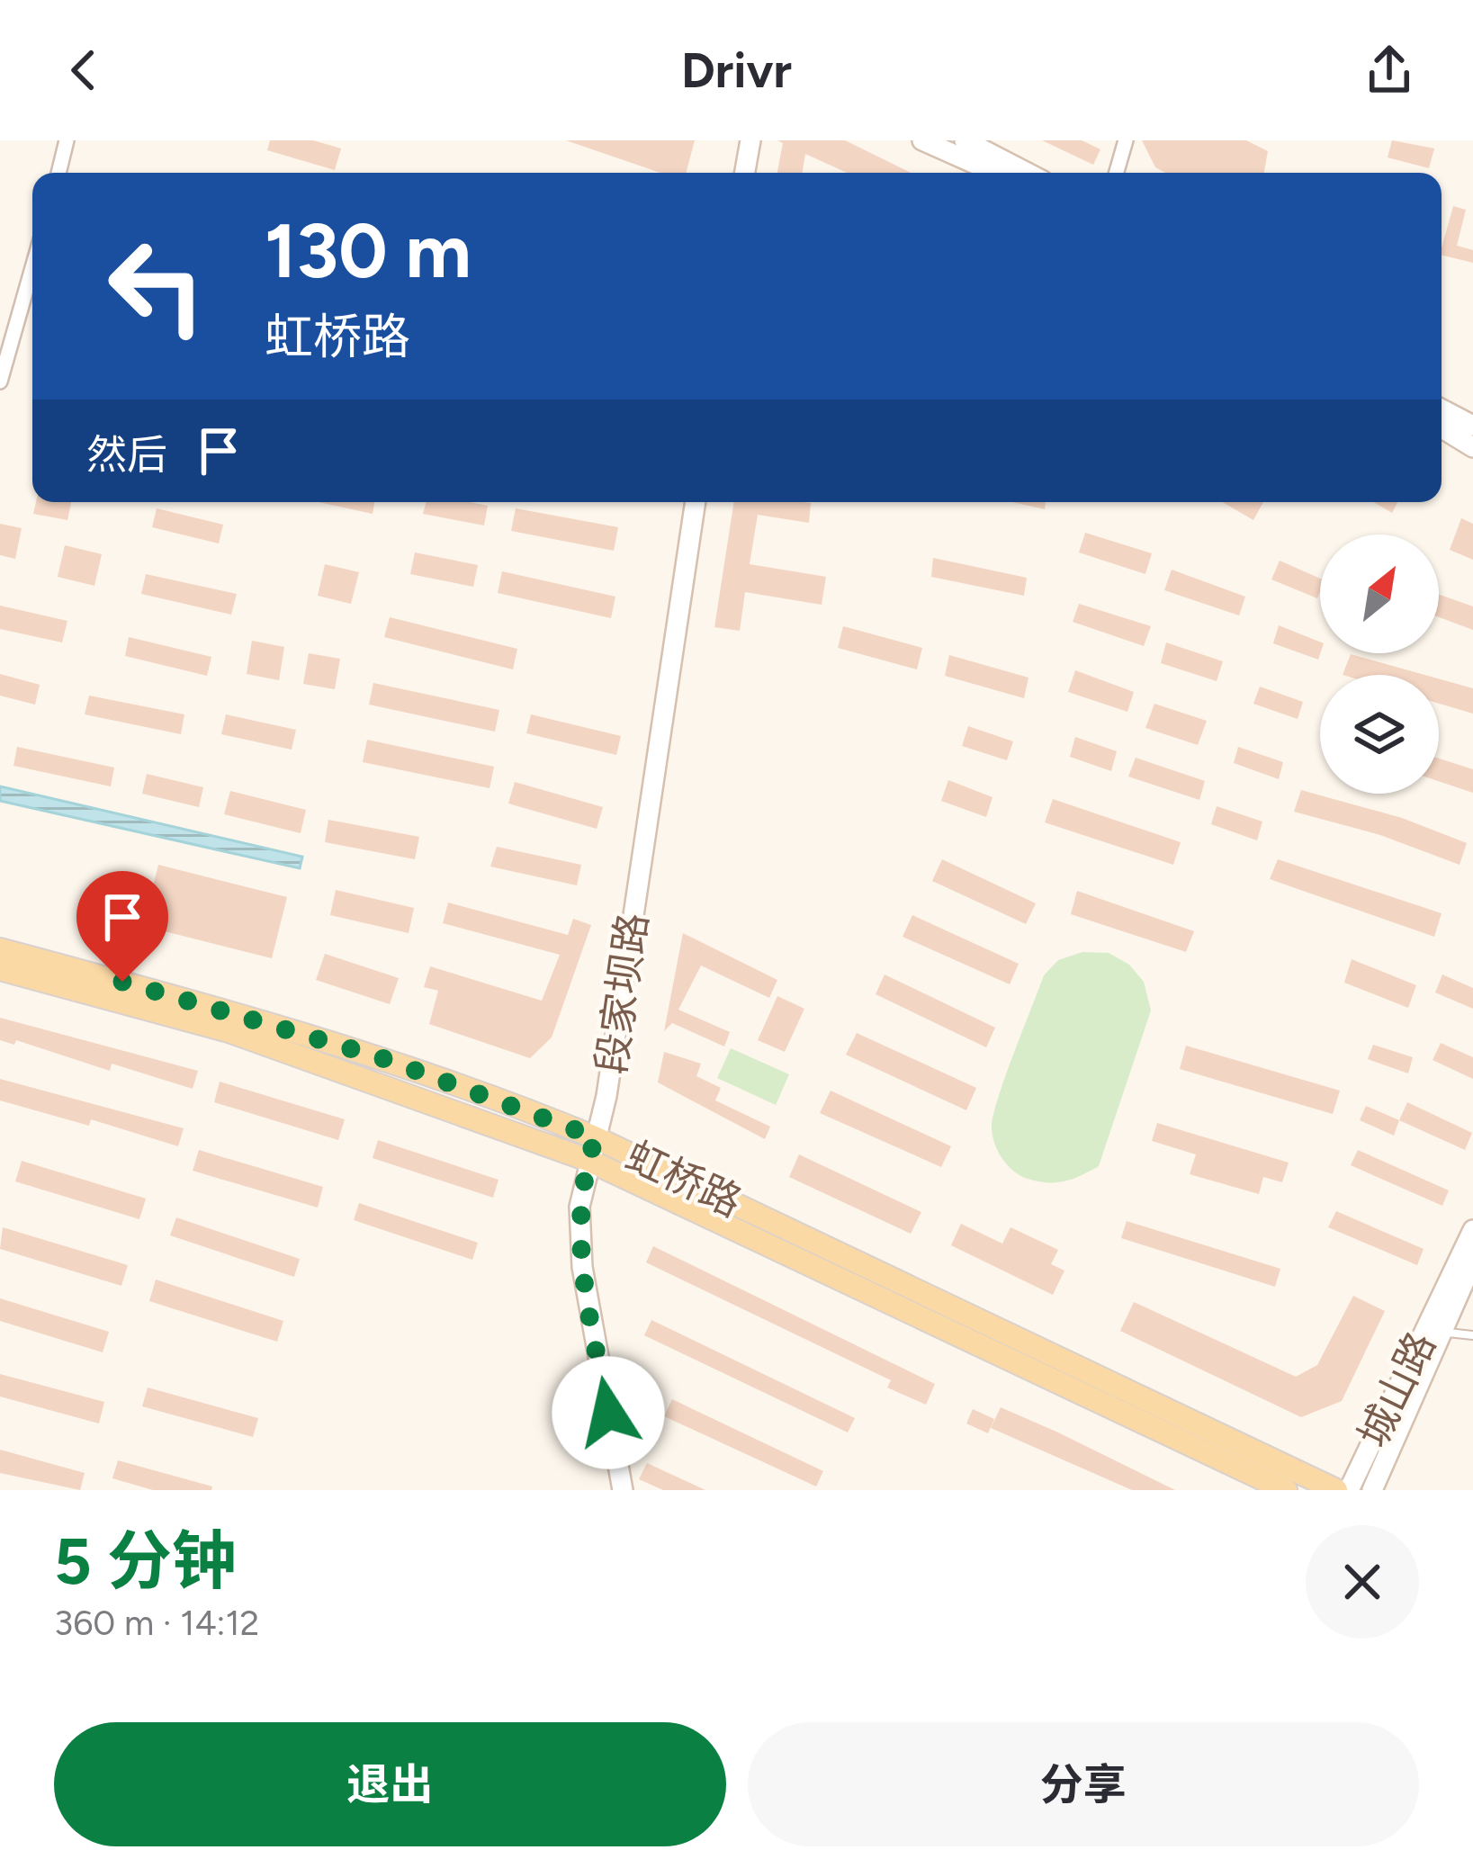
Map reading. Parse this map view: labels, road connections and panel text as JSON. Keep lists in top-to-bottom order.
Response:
{
  "streets": {
    "main road": ["虹桥路"],
    "street": ["段家坝路", "城山路"]
  },
  "crossings": [
    ["段家坝路", "虹桥路"]
  ],
  "north": "top right",
  "page": {
    "header": "Drivr",
    "turn": ["130 m", "虹桥路"],
    "then": "然后",
    "heading": ["5 分钟", "360 m · 14:12"],
    "buttons": ["退出", "分享"]
  }
}
